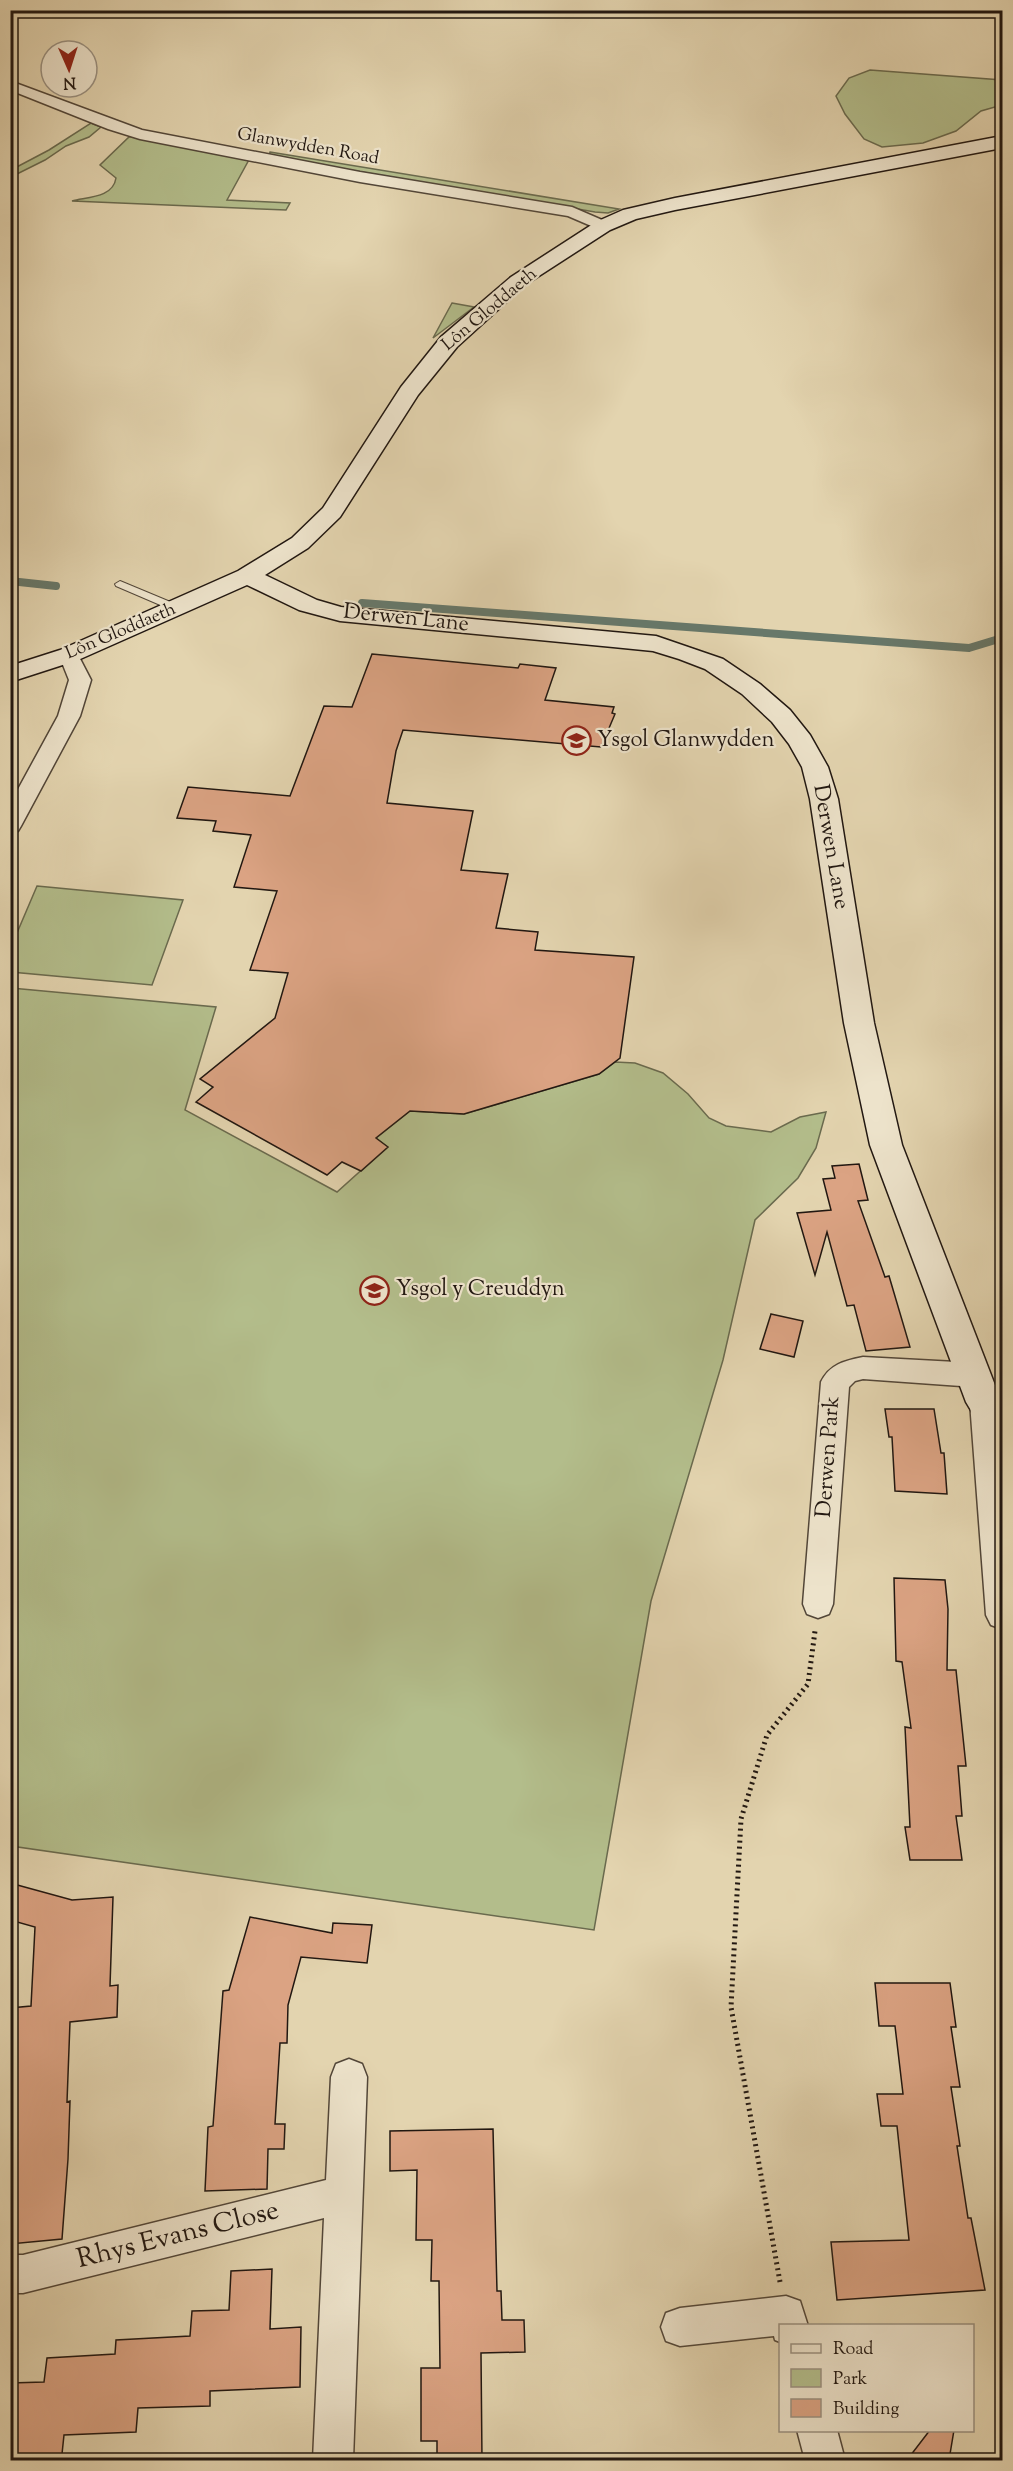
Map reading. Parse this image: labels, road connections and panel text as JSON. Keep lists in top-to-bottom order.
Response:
{
  "streets": {
    "street": [
      "Glanwydden Road",
      "Lôn Gloddaeth",
      "Derwen Lane",
      "Derwen Park",
      "Rhys Evans Close"
    ]
  },
  "crossings": [
    ["Glanwydden Road", "Lôn Gloddaeth"],
    ["Lôn Gloddaeth", "Derwen Lane"],
    ["Derwen Lane", "Derwen Park"]
  ],
  "places": {
    "school or university": ["Ysgol Glanwydden", "Ysgol y Creuddyn"]
  },
  "legend": ["Road", "Park", "Building"],
  "north": "bottom"
}
